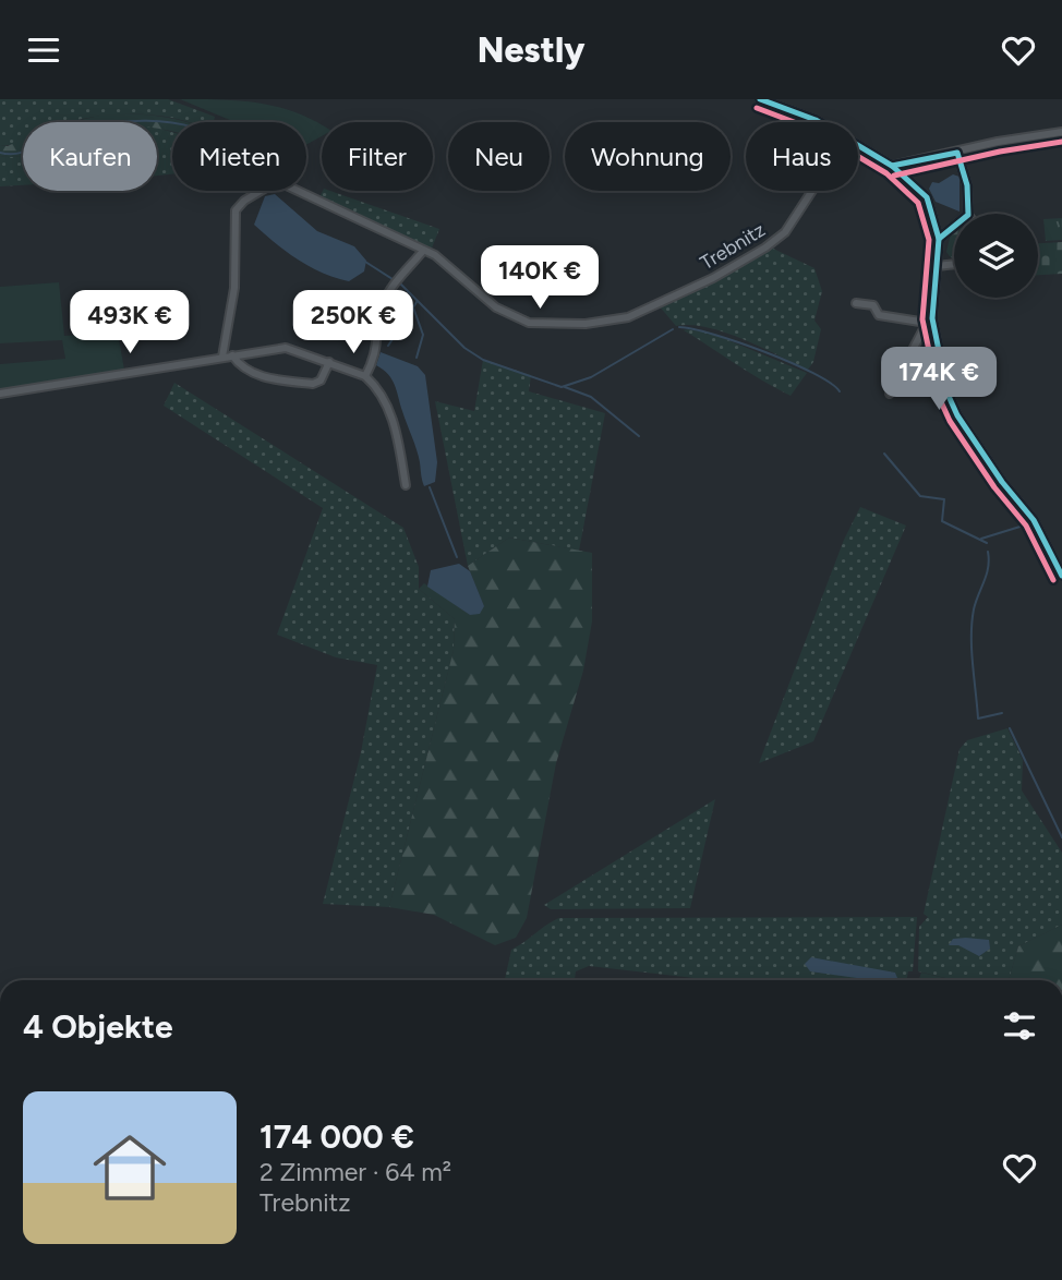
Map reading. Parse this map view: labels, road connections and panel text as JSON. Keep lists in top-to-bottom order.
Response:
{
  "streets": {
    "street": ["Trebnitz"]
  },
  "page": {
    "header": "Nestly",
    "chip": [
      "Kaufen",
      "Mieten",
      "Filter",
      "Neu",
      "Wohnung",
      "Haus"
    ],
    "price": [
      "140K €",
      "493K €",
      "250K €",
      "174K €"
    ],
    "heading": "4 Objekte",
    "list": [
      {
        "name": "174 000 €",
        "note": "2 Zimmer · 64 m² · Trebnitz"
      }
    ]
  }
}
